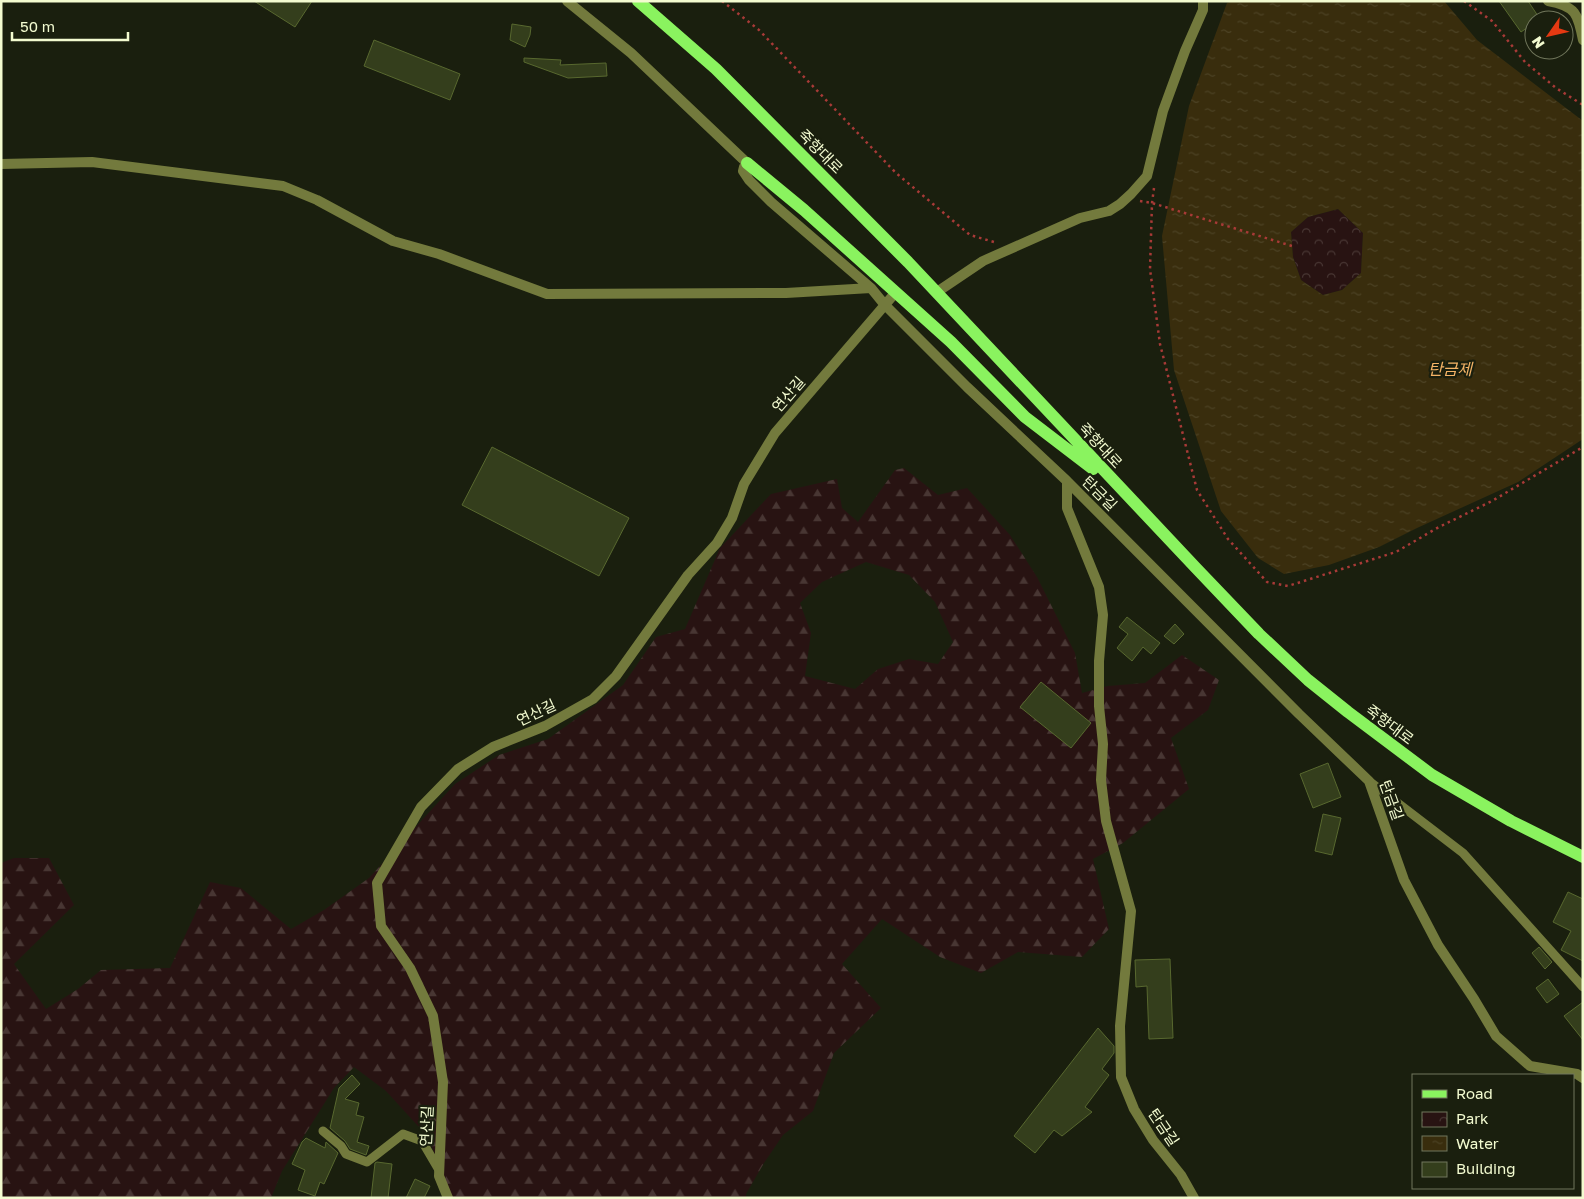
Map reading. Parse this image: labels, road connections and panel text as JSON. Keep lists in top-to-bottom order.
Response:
{
  "streets": {
    "main road": ["죽향대로"],
    "street": ["연산길", "탄금길"]
  },
  "water": ["탄금제"],
  "legend": [
    "Road",
    "Park",
    "Water",
    "Building"
  ],
  "scale_bar": "50 m",
  "north": "bottom left"
}
